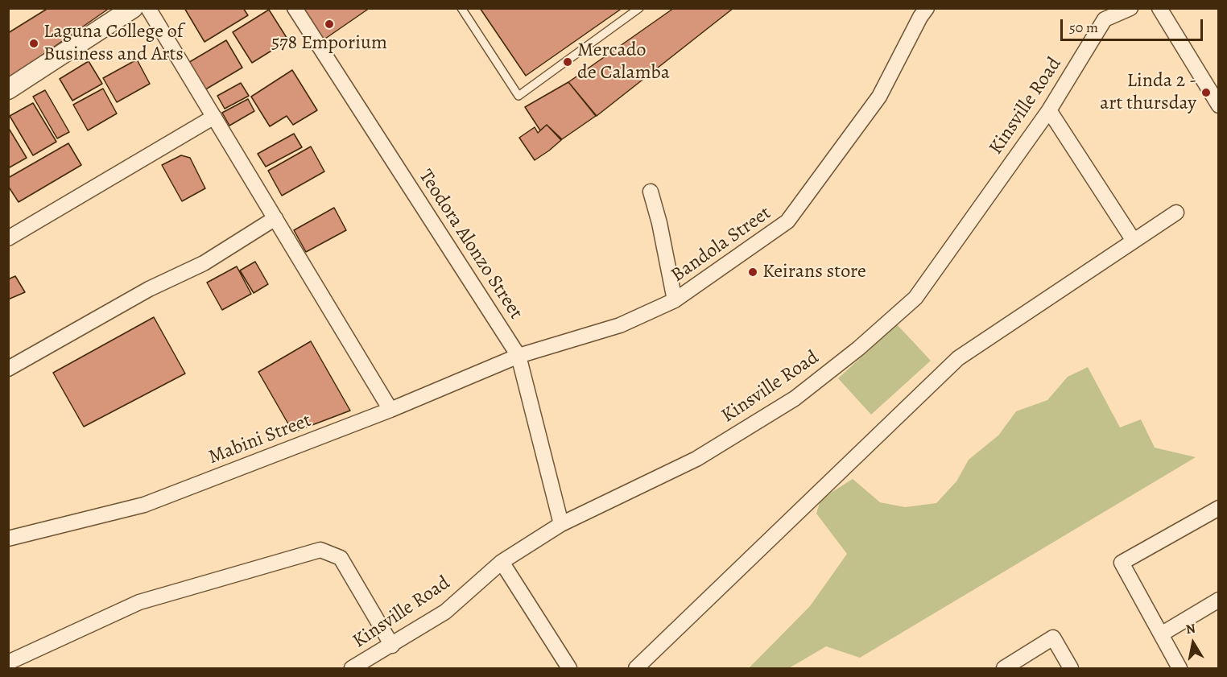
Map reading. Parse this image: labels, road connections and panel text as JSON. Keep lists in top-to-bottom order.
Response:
{
  "streets": {
    "street": [
      "Kinsville Road",
      "Teodora Alonzo Street",
      "Bandola Street",
      "Mabini Street"
    ]
  },
  "crossings": [
    ["Kinsville Road", "Teodora Alonzo Street"],
    ["Teodora Alonzo Street", "Bandola Street"],
    ["Teodora Alonzo Street", "Mabini Street"],
    ["Bandola Street", "Mabini Street"]
  ],
  "places": [
    "578 Emporium",
    "Laguna College of Business and Arts",
    "Mercado de Calamba",
    "Linda 2 - art thursday",
    "Keirans store"
  ],
  "scale_bar": "50 m",
  "north": "top"
}
